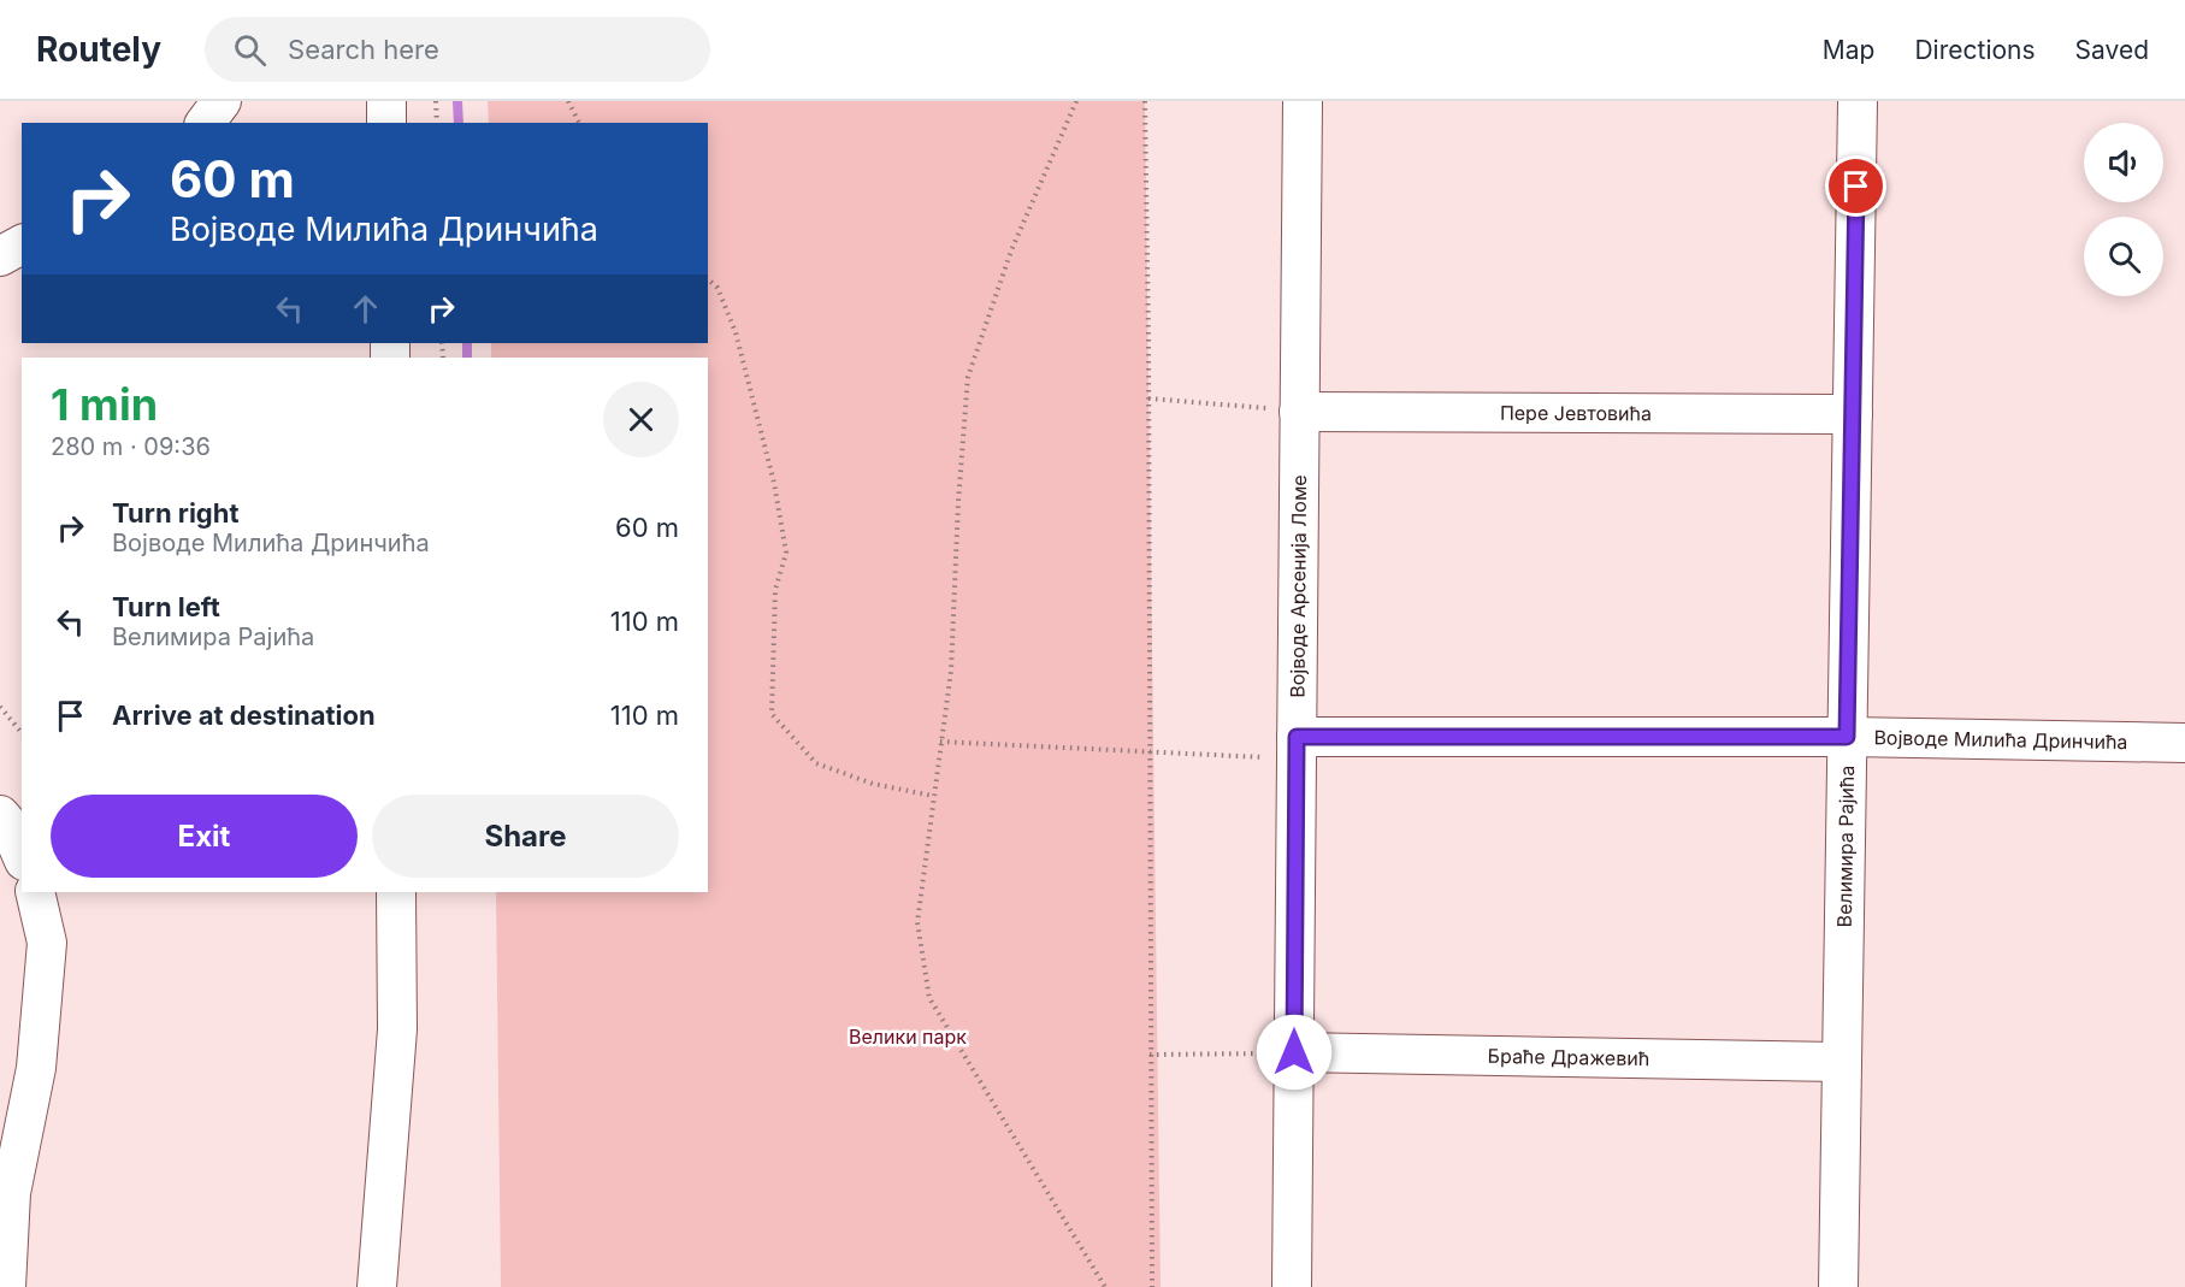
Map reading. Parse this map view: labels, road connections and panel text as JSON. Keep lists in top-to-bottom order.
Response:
{
  "streets": {
    "street": [
      "Пере Јевтовића",
      "Војводе Арсенија Ломе",
      "Војводе Милића Дринчића",
      "Велимира Рајића",
      "Браће Дражевић"
    ]
  },
  "crossings": [
    ["Пере Јевтовића", "Војводе Арсенија Ломе"],
    ["Пере Јевтовића", "Велимира Рајића"],
    ["Војводе Арсенија Ломе", "Војводе Милића Дринчића"],
    ["Војводе Арсенија Ломе", "Браће Дражевић"],
    ["Војводе Милића Дринчића", "Велимира Рајића"],
    ["Велимира Рајића", "Браће Дражевић"]
  ],
  "parks": ["Велики парк"],
  "page": {
    "header": "Routely",
    "search": "Search here",
    "nav": ["Map", "Directions", "Saved"],
    "turn": ["60 m", "Војводе Милића Дринчића"],
    "heading": ["1 min", "280 m · 09:36"],
    "list": [
      {
        "name": "Turn right",
        "note": "Војводе Милића Дринчића",
        "value": "60 m"
      },
      {
        "name": "Turn left",
        "note": "Велимира Рајића",
        "value": "110 m"
      },
      {
        "name": "Arrive at destination",
        "value": "110 m"
      }
    ],
    "buttons": ["Exit", "Share"]
  }
}
